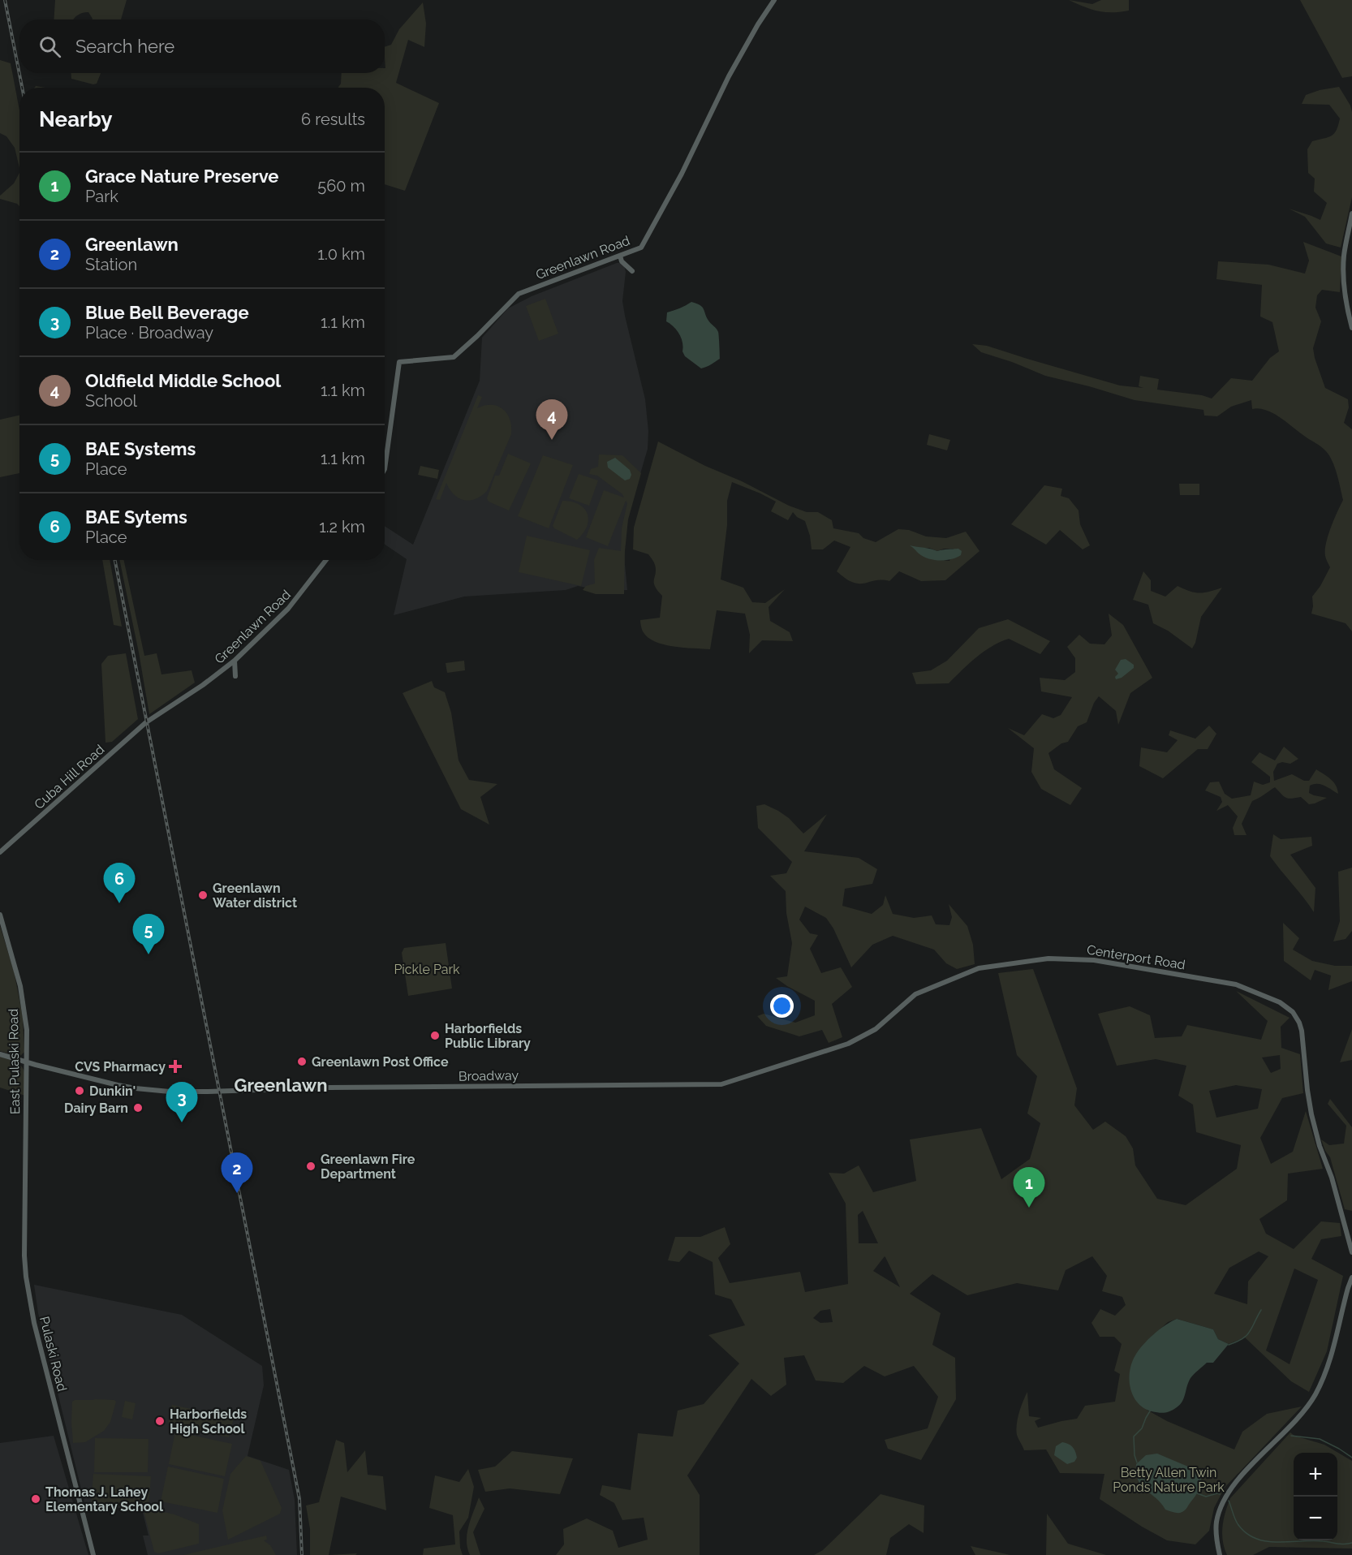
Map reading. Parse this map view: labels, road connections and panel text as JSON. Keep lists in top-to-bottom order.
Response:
{
  "streets": {
    "main road": [
      "Greenlawn Road",
      "Cuba Hill Road",
      "Centerport Road",
      "East Pulaski Road",
      "Broadway",
      "Pulaski Road"
    ]
  },
  "crossings": [
    ["Greenlawn Road", "Cuba Hill Road"],
    ["Centerport Road", "Broadway"],
    ["East Pulaski Road", "Broadway"],
    ["East Pulaski Road", "Pulaski Road"]
  ],
  "districts": ["Greenlawn"],
  "parks": ["Pickle Park", "Betty Allen Twin Ponds Nature Park"],
  "places": {
    "other": [
      "Greenlawn Water district",
      "Harborfields Public Library",
      "Greenlawn Post Office",
      "Dunkin'",
      "Dairy Barn",
      "Greenlawn Fire Department",
      "Harborfields High School",
      "Thomas J. Lahey Elementary School"
    ],
    "health": ["CVS Pharmacy"]
  },
  "page": {
    "search": "Search here",
    "heading": ["Nearby", "6 results"],
    "list": [
      {
        "mark": "1",
        "name": "Grace Nature Preserve",
        "note": "Park",
        "value": "560 m"
      },
      {
        "mark": "2",
        "name": "Greenlawn",
        "note": "Station",
        "value": "1.0 km"
      },
      {
        "mark": "3",
        "name": "Blue Bell Beverage",
        "note": "Place · Broadway",
        "value": "1.1 km"
      },
      {
        "mark": "4",
        "name": "Oldfield Middle School",
        "note": "School",
        "value": "1.1 km"
      },
      {
        "mark": "5",
        "name": "BAE Systems",
        "note": "Place",
        "value": "1.1 km"
      },
      {
        "mark": "6",
        "name": "BAE Sytems",
        "note": "Place",
        "value": "1.2 km"
      }
    ],
    "pins": [
      "4",
      "6",
      "5",
      "3",
      "2",
      "1"
    ],
    "map_buttons": ["+", "−"]
  }
}
